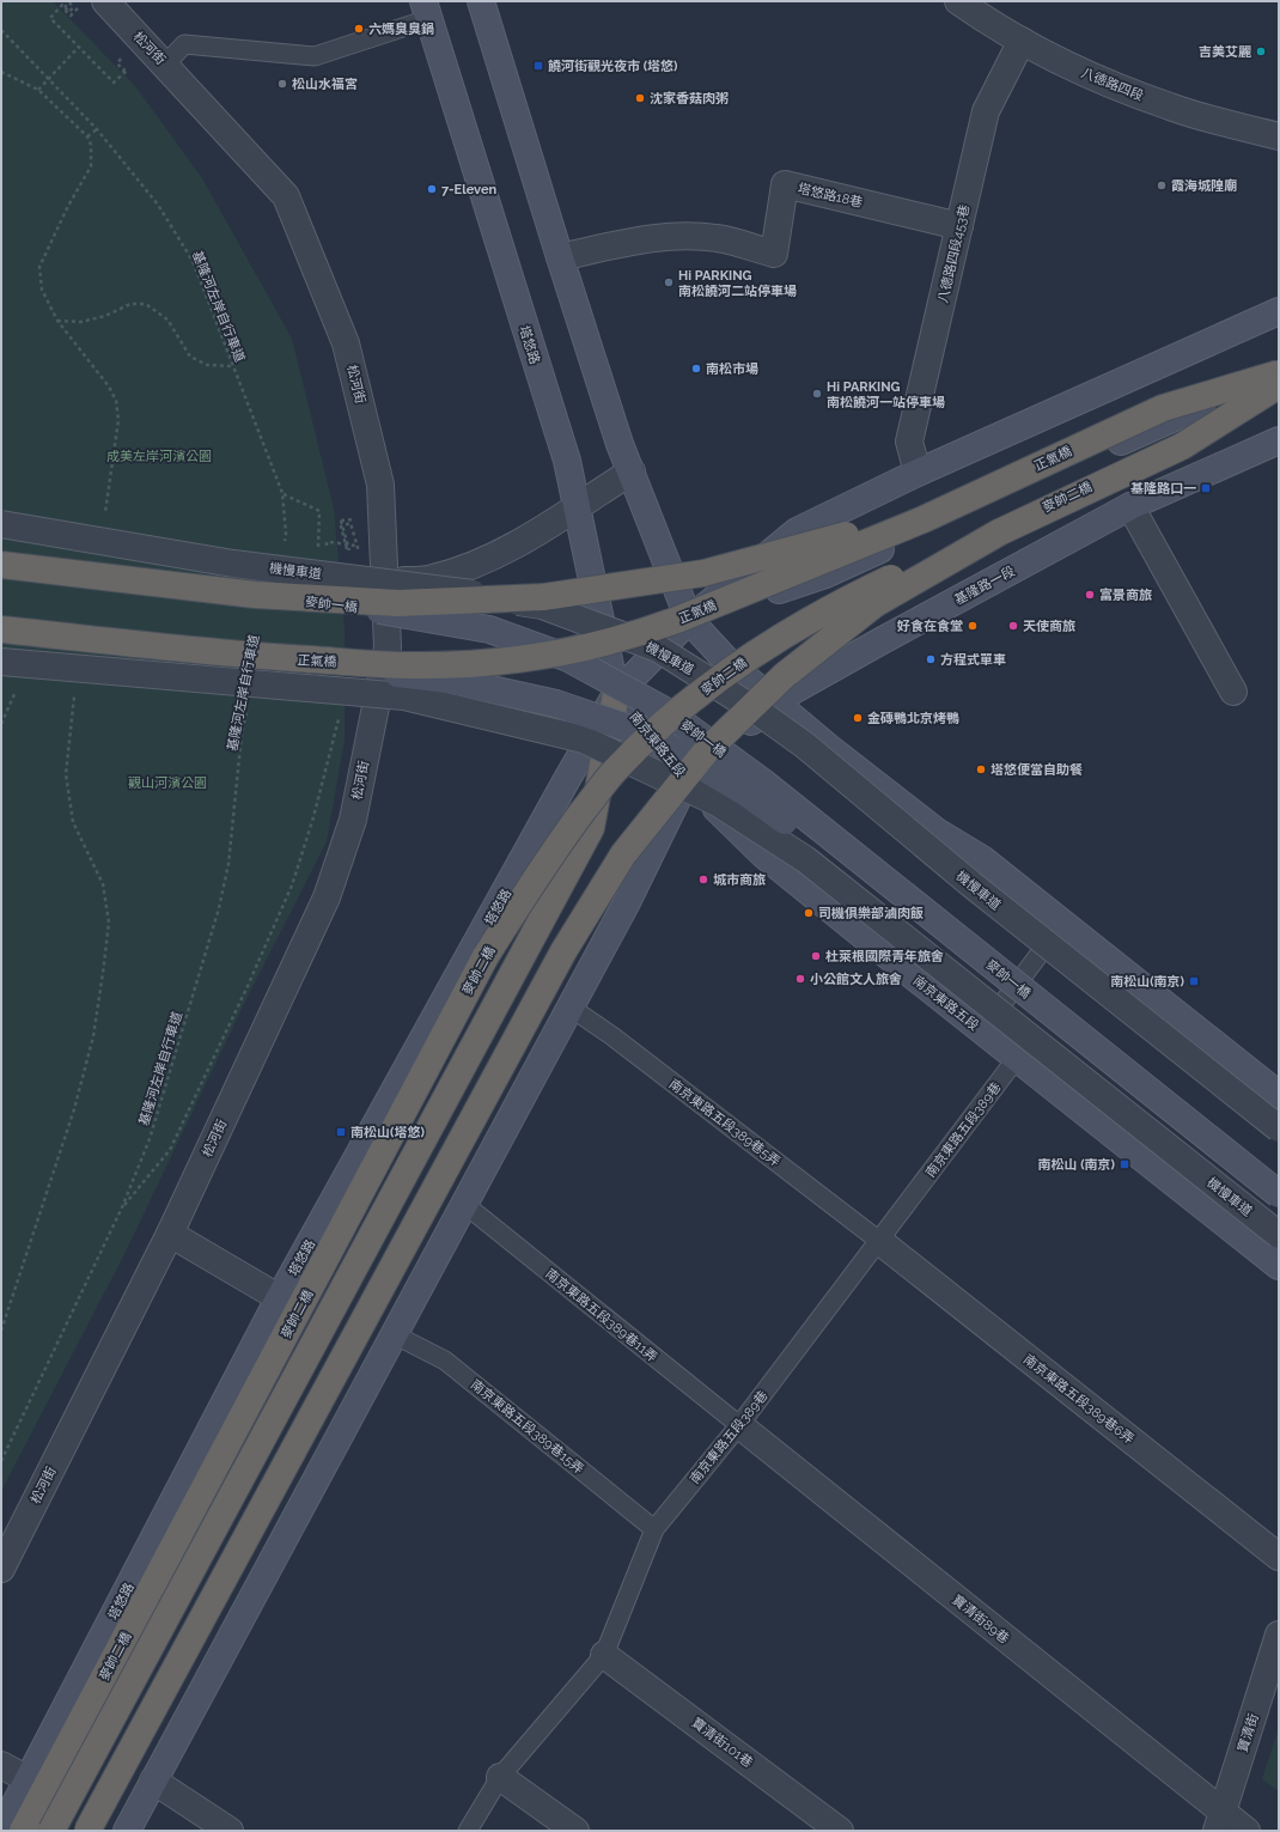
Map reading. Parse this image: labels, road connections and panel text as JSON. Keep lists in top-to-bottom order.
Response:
{
  "streets": {
    "highway": ["正氣橋", "麥帥二橋", "麥帥一橋"],
    "main road": ["塔悠路", "基隆路一段", "南京東路五段"],
    "street": [
      "松河街",
      "八德路四段",
      "塔悠路18巷",
      "八德路四段453巷",
      "機慢車道",
      "南京東路五段389巷6弄",
      "寶清街89巷",
      "寶清街",
      "寶清街101巷"
    ],
    "lane": [
      "南京東路五段389巷5弄",
      "南京東路五段389巷",
      "南京東路五段389巷11弄",
      "南京東路五段389巷15弄"
    ],
    "path": ["基隆河左岸自行車道"]
  },
  "crossings": [
    ["八德路四段", "八德路四段453巷"],
    ["塔悠路18巷", "八德路四段453巷"],
    ["塔悠路", "南京東路五段"],
    ["正氣橋", "麥帥二橋"],
    ["正氣橋", "麥帥一橋"],
    ["基隆路一段", "南京東路五段"],
    ["南京東路五段", "南京東路五段389巷"],
    ["南京東路五段389巷5弄", "南京東路五段389巷"],
    ["南京東路五段389巷5弄", "南京東路五段389巷6弄"],
    ["南京東路五段389巷", "南京東路五段389巷11弄"],
    ["南京東路五段389巷", "南京東路五段389巷6弄"],
    ["南京東路五段389巷", "南京東路五段389巷15弄"],
    ["南京東路五段389巷", "寶清街89巷"],
    ["南京東路五段389巷", "寶清街101巷"],
    ["南京東路五段389巷11弄", "寶清街89巷"],
    ["寶清街89巷", "寶清街"]
  ],
  "parks": ["成美左岸河濱公園", "觀山河濱公園"],
  "places": {
    "other": [
      "六媽臭臭鍋",
      "吉美艾麗",
      "松山水福宮",
      "沈家香菇肉粥",
      "霞海城隍廟",
      "7-Eleven",
      "Hi PARKING 南松饒河二站停車場",
      "南松市場",
      "Hi PARKING 南松饒河一站停車場",
      "富景商旅",
      "好食在食堂",
      "天使商旅",
      "方程式單車",
      "金磚鴨北京烤鴨",
      "塔悠便當自助餐",
      "城市商旅",
      "司機俱樂部滷肉飯",
      "杜萊根國際青年旅舍",
      "小公館文人旅舍"
    ],
    "transit": [
      "饒河街觀光夜市 (塔悠)",
      "基隆路口一",
      "南松山(南京)",
      "南松山(塔悠)",
      "南松山 (南京)"
    ]
  }
}
